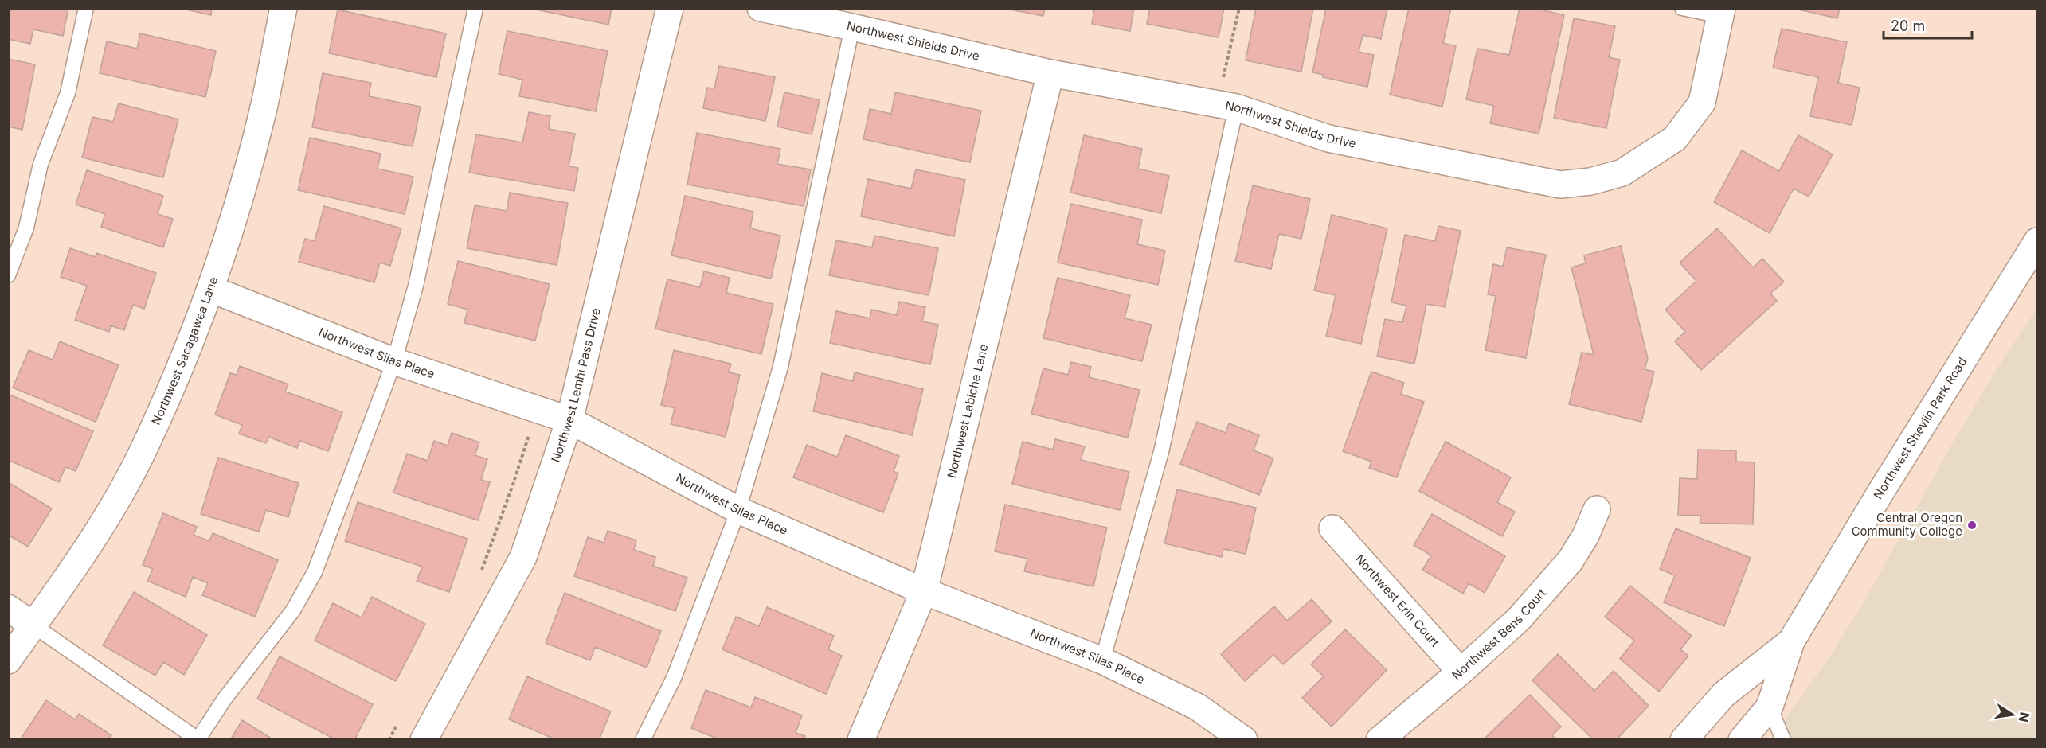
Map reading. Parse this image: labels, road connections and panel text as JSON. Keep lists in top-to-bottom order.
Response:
{
  "streets": {
    "street": [
      "Northwest Shields Drive",
      "Northwest Sacagawea Lane",
      "Northwest Silas Place",
      "Northwest Lemhi Pass Drive",
      "Northwest Labiche Lane",
      "Northwest Shevlin Park Road",
      "Northwest Erin Court",
      "Northwest Bens Court"
    ]
  },
  "crossings": [
    ["Northwest Shields Drive", "Northwest Labiche Lane"],
    ["Northwest Sacagawea Lane", "Northwest Silas Place"],
    ["Northwest Silas Place", "Northwest Lemhi Pass Drive"],
    ["Northwest Silas Place", "Northwest Labiche Lane"],
    ["Northwest Erin Court", "Northwest Bens Court"]
  ],
  "places": ["Central Oregon Community College"],
  "scale_bar": "20 m",
  "north": "right"
}
